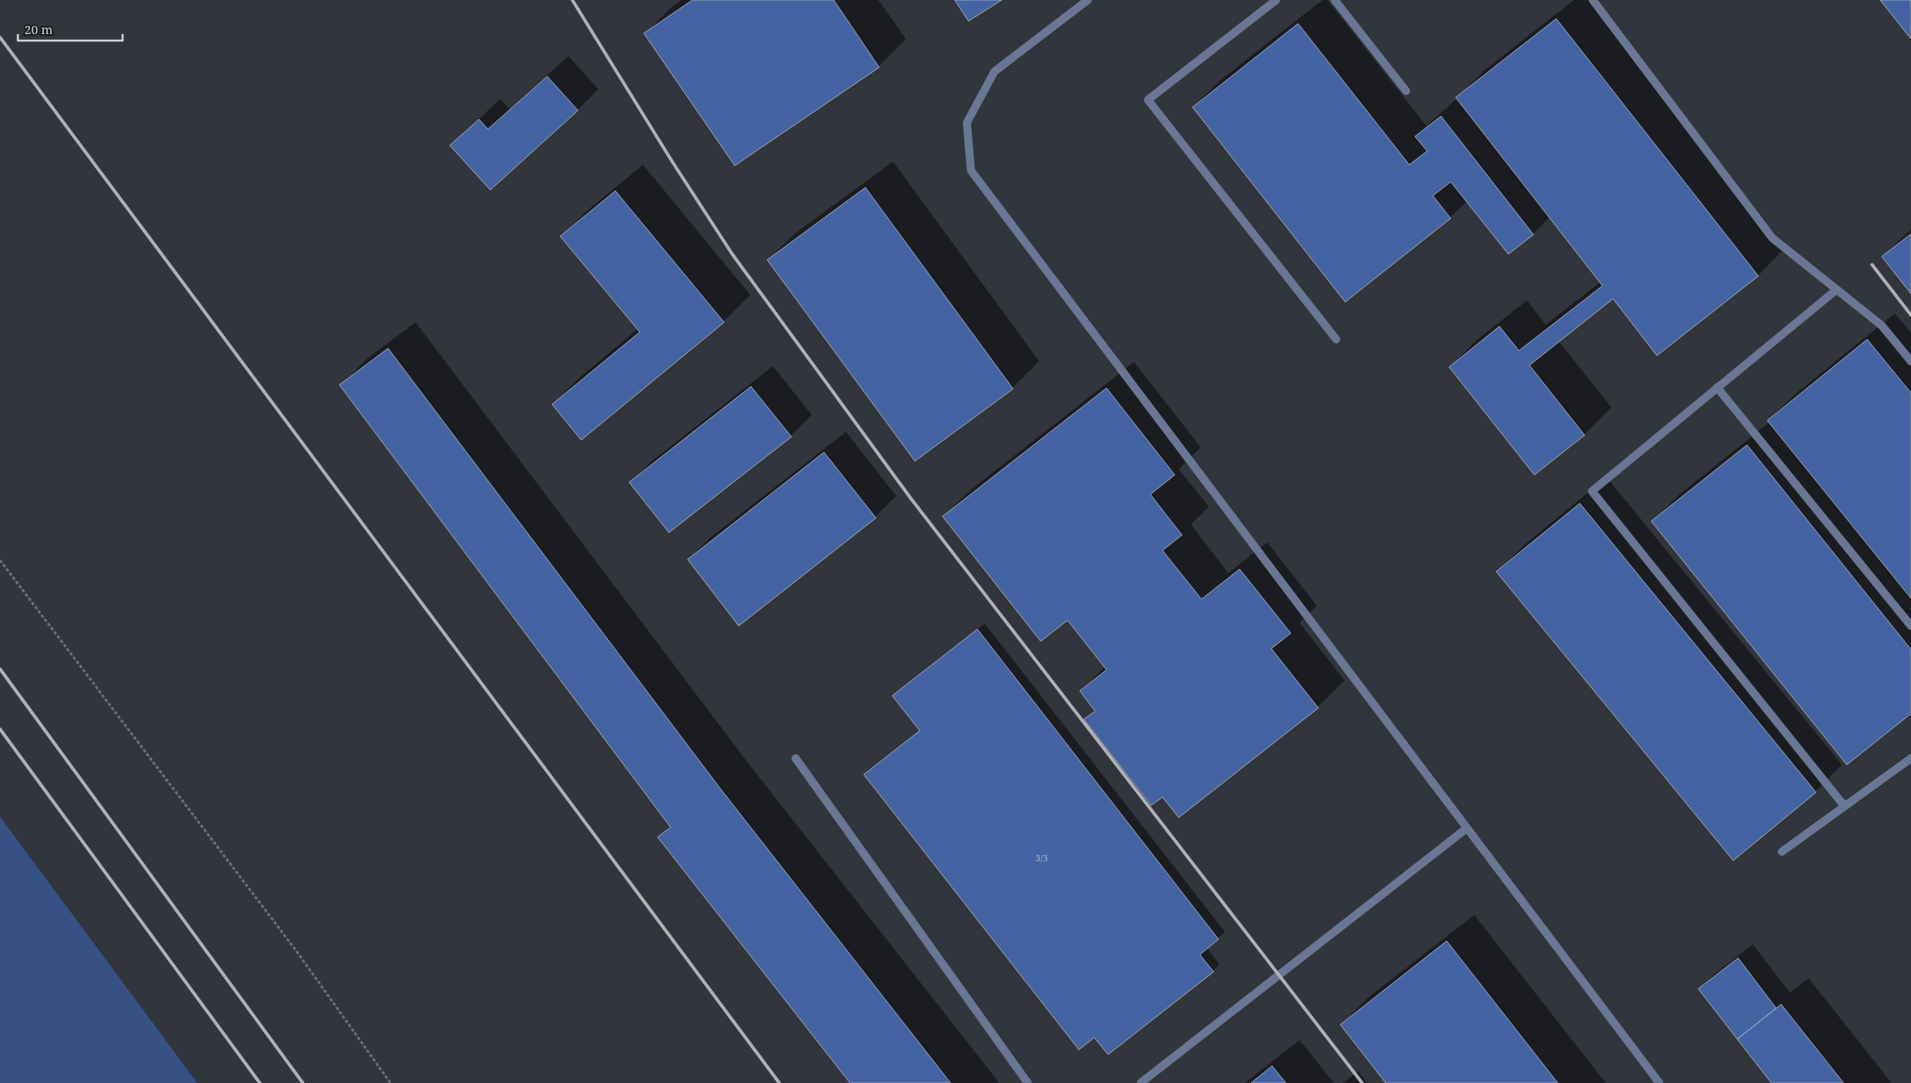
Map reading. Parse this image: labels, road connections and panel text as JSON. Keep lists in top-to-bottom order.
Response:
{
  "house_numbers": ["3/3"],
  "scale_bar": "20 m"
}
